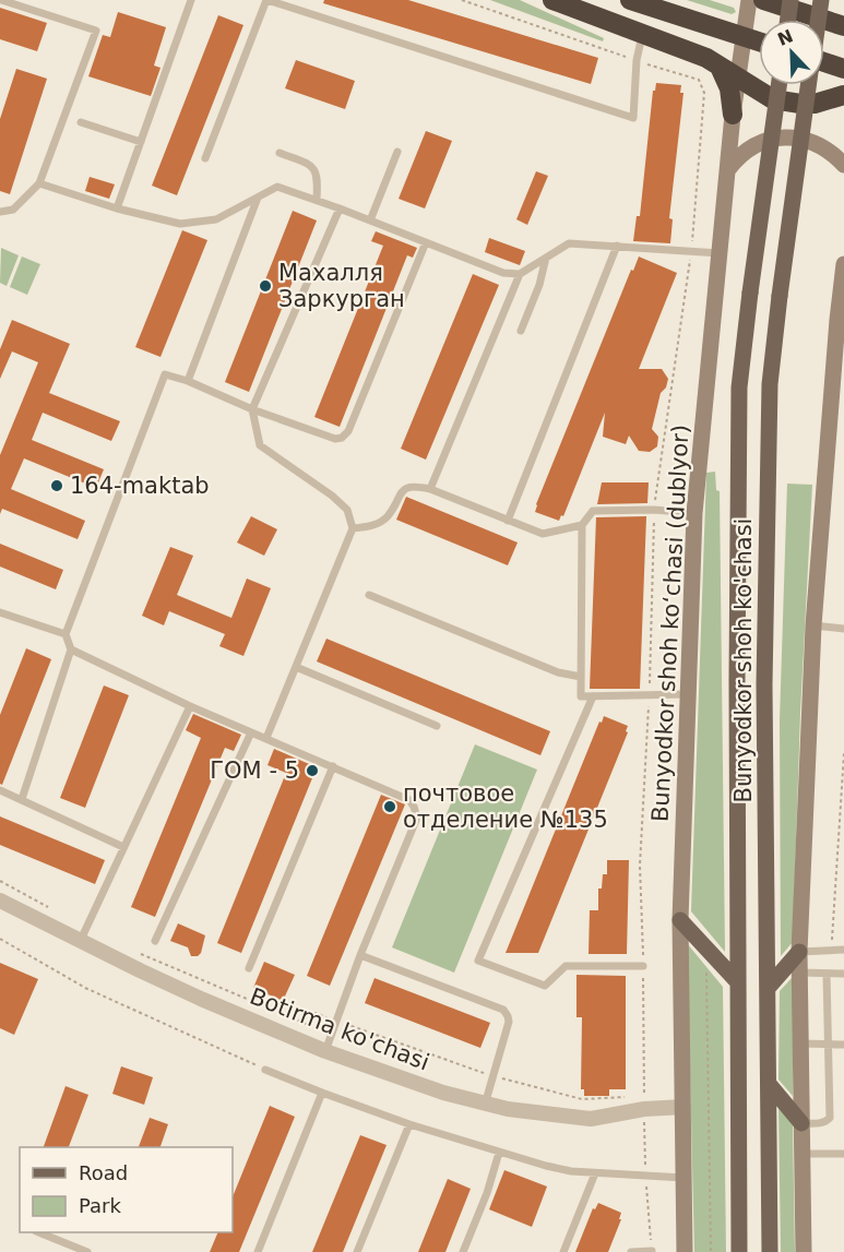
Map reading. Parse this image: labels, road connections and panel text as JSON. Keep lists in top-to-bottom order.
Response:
{
  "streets": {
    "main road": ["Bunyodkor shoh ko'chasi"],
    "street": ["Bunyodkor shoh koʻchasi (dublyor)", "Botirma ko'chasi"]
  },
  "crossings": [
    ["Bunyodkor shoh koʻchasi (dublyor)", "Botirma ko'chasi"]
  ],
  "places": [
    "Махалля Заркурган",
    "164-maktab",
    "ГОМ - 5",
    "почтовое отделение №135"
  ],
  "legend": ["Road", "Park"],
  "north": "top left"
}
